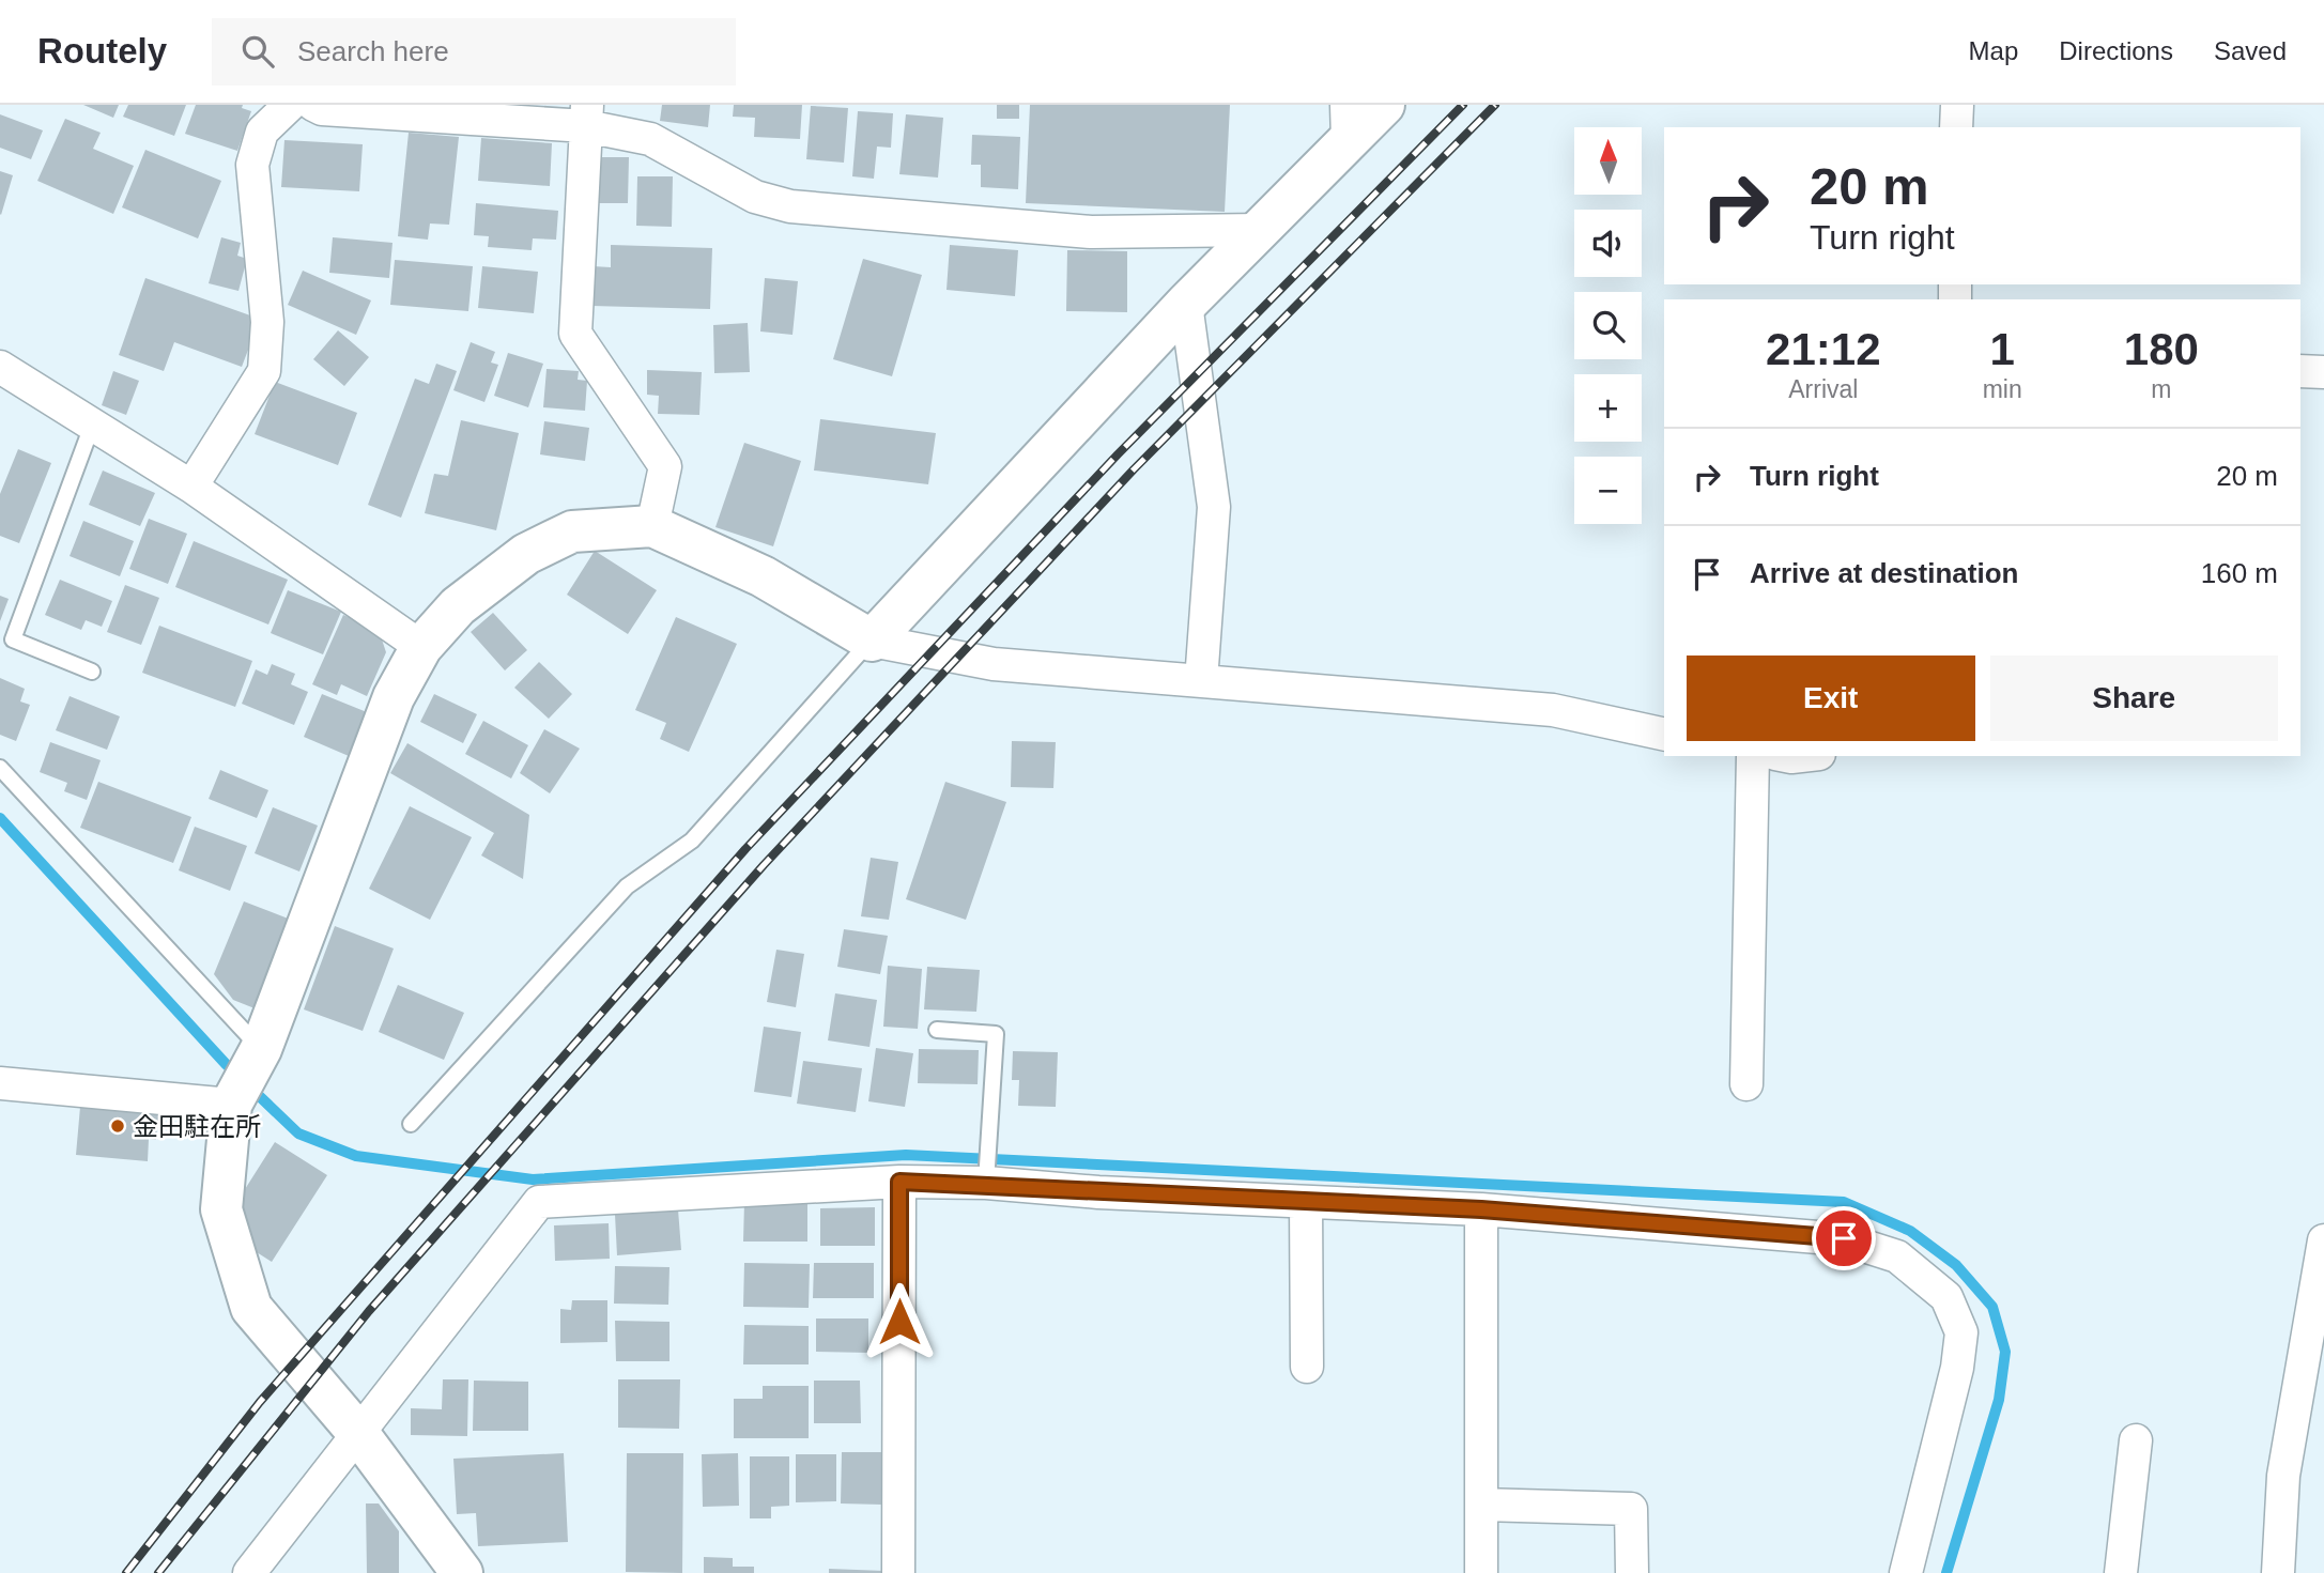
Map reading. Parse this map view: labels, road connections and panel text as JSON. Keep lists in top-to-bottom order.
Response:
{
  "places": ["金田駐在所"],
  "north": "top",
  "page": {
    "header": "Routely",
    "search": "Search here",
    "nav": ["Map", "Directions", "Saved"],
    "map_buttons": ["+", "−"],
    "turn": ["20 m", "Turn right"],
    "eta": [
      "21:12",
      "Arrival",
      "1",
      "min",
      "180",
      "m"
    ],
    "list": [
      {
        "name": "Turn right",
        "value": "20 m"
      },
      {
        "name": "Arrive at destination",
        "value": "160 m"
      }
    ],
    "buttons": ["Exit", "Share"]
  }
}
